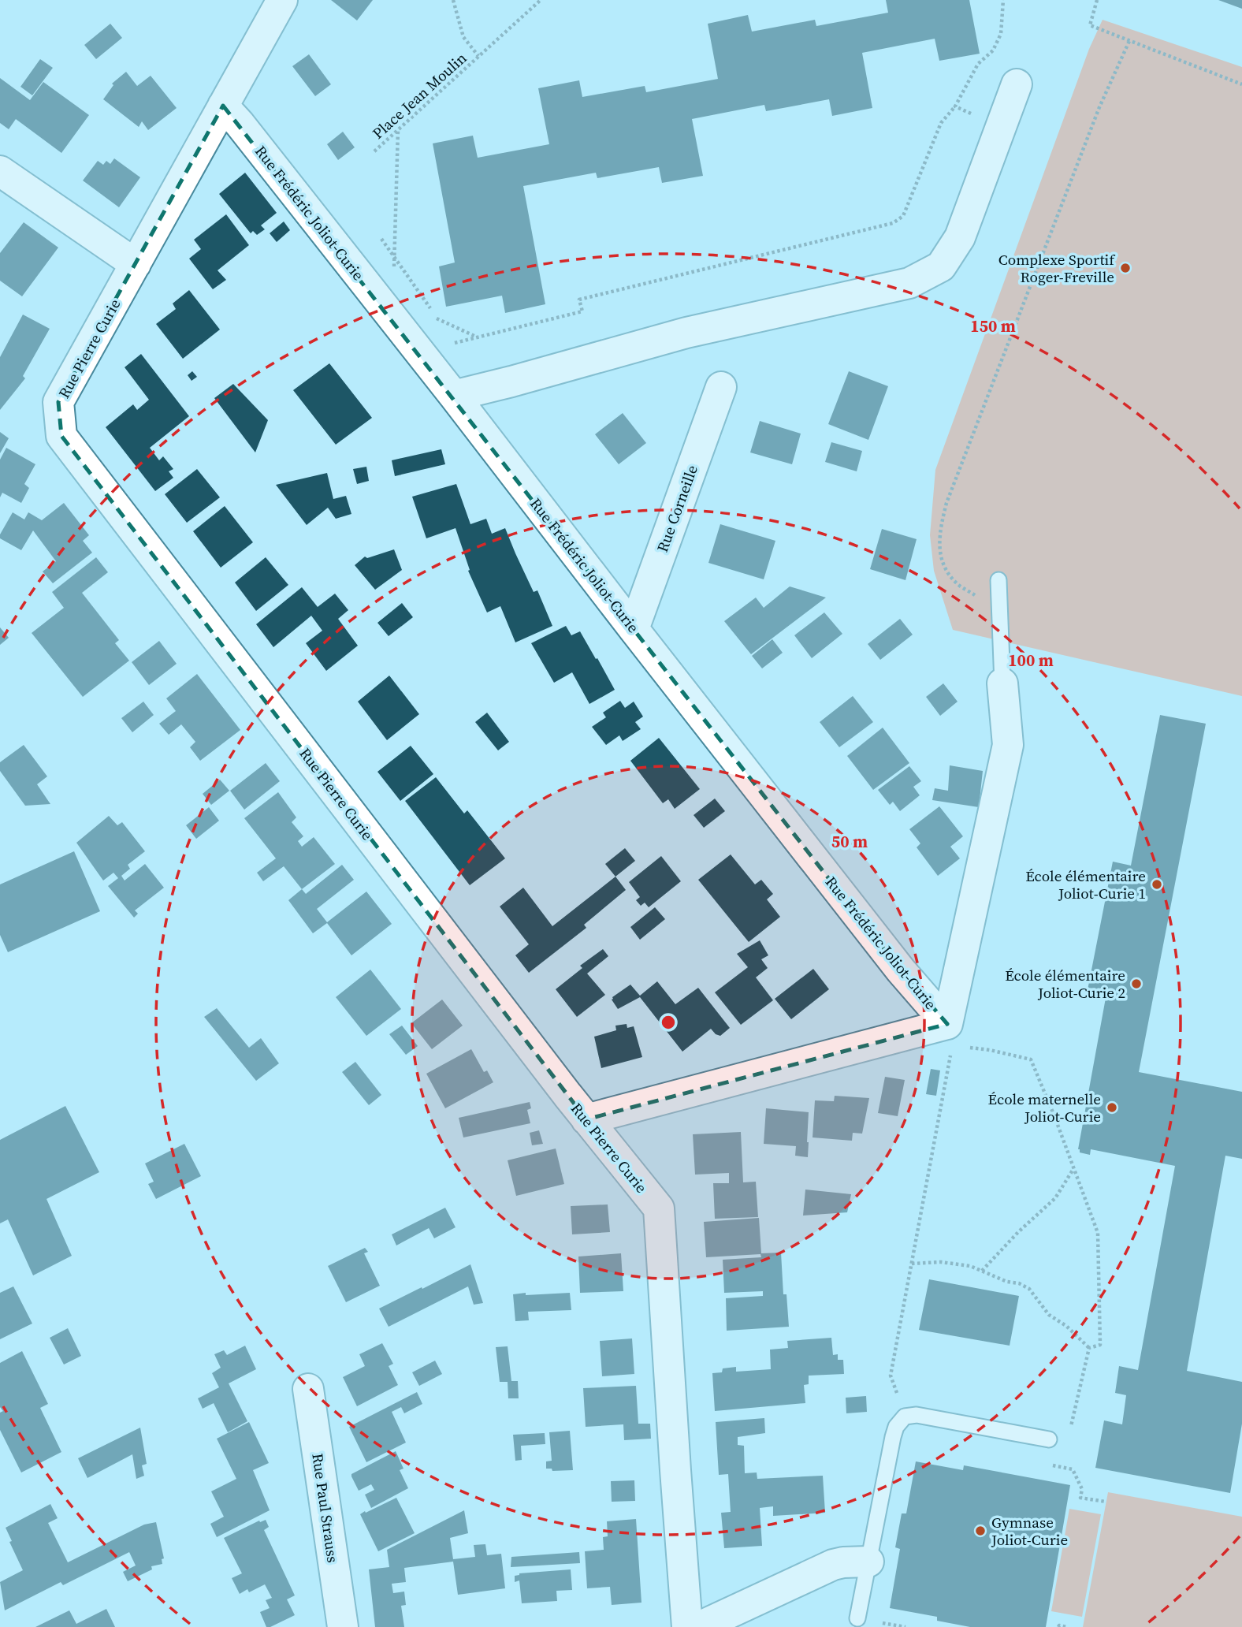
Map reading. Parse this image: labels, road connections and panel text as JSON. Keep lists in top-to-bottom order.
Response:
{
  "streets": {
    "street": [
      "Rue Frédéric Joliot-Curie",
      "Rue Pierre Curie",
      "Rue Corneille",
      "Rue Paul Strauss"
    ],
    "path": ["Place Jean Moulin"]
  },
  "crossings": [
    ["Rue Frédéric Joliot-Curie", "Rue Pierre Curie"],
    ["Rue Frédéric Joliot-Curie", "Rue Corneille"]
  ],
  "places": [
    "Complexe Sportif Roger-Freville",
    "École élémentaire Joliot-Curie 1",
    "École élémentaire Joliot-Curie 2",
    "École maternelle Joliot-Curie",
    "Gymnase Joliot-Curie"
  ],
  "rings": ["150 m", "100 m", "50 m"]
}
